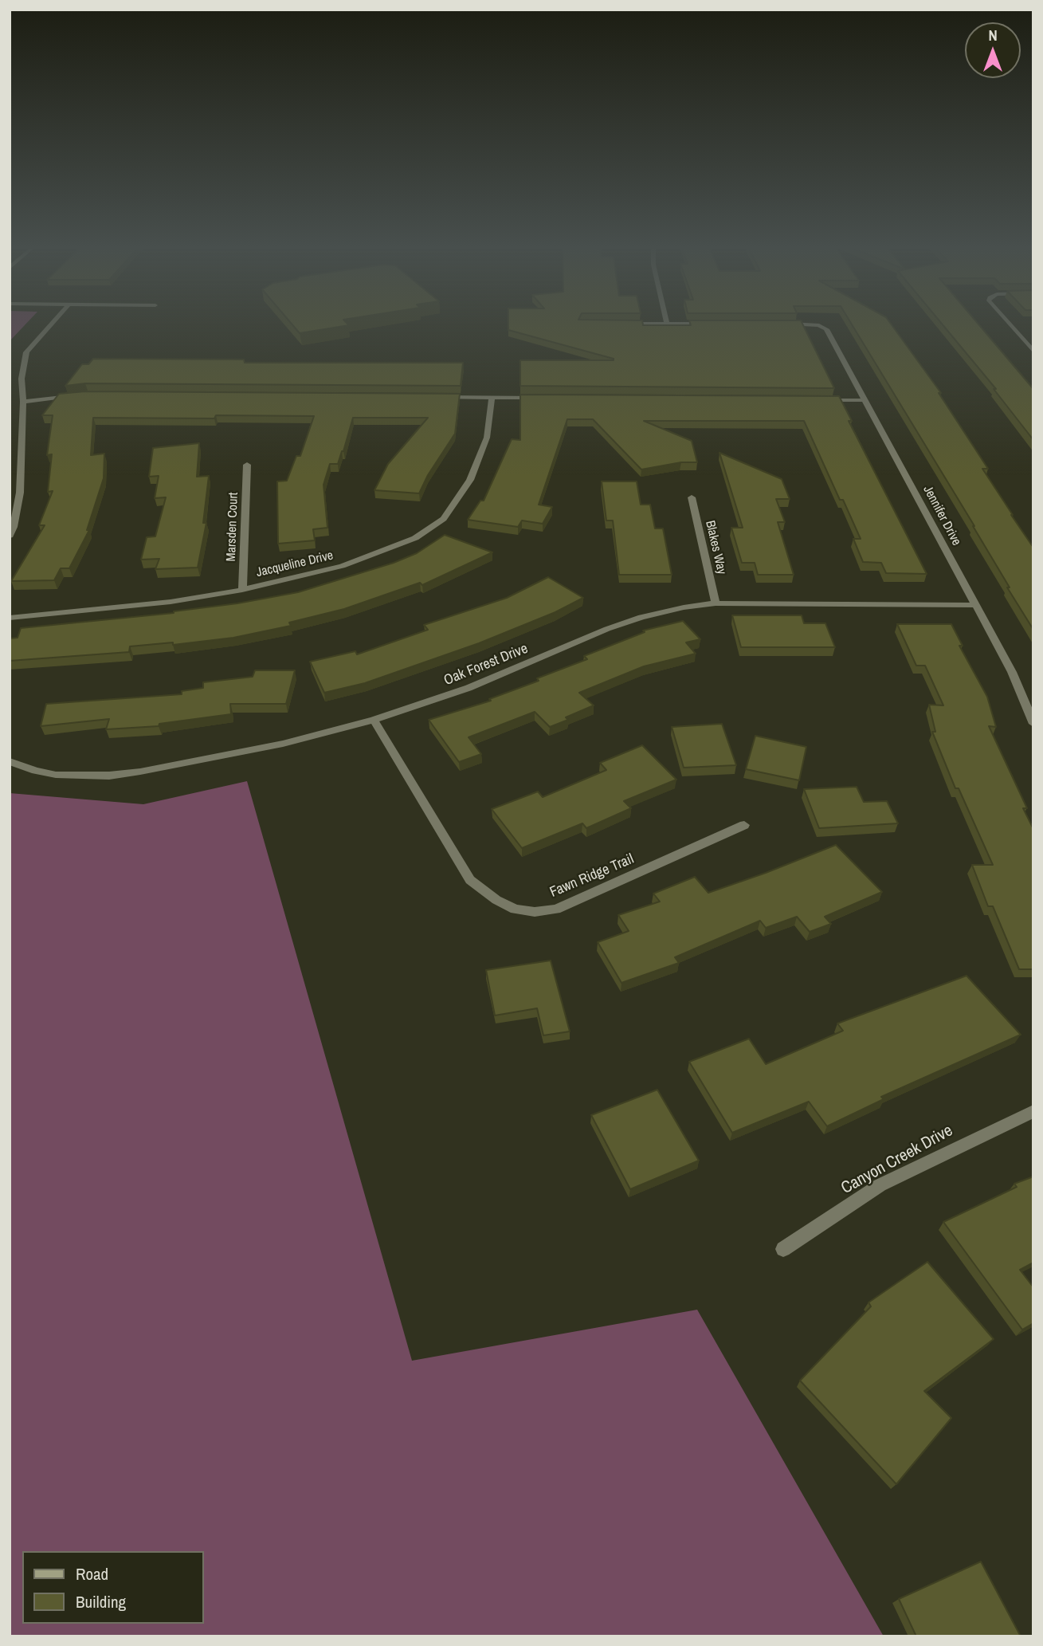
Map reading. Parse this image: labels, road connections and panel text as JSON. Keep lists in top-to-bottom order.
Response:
{
  "streets": {
    "street": [
      "Jennifer Drive",
      "Marsden Court",
      "Blakes Way",
      "Jacqueline Drive",
      "Oak Forest Drive",
      "Fawn Ridge Trail",
      "Canyon Creek Drive"
    ]
  },
  "crossings": [
    ["Jennifer Drive", "Oak Forest Drive"],
    ["Marsden Court", "Jacqueline Drive"],
    ["Blakes Way", "Oak Forest Drive"],
    ["Oak Forest Drive", "Fawn Ridge Trail"]
  ],
  "legend": ["Road", "Building"],
  "north": "top"
}
